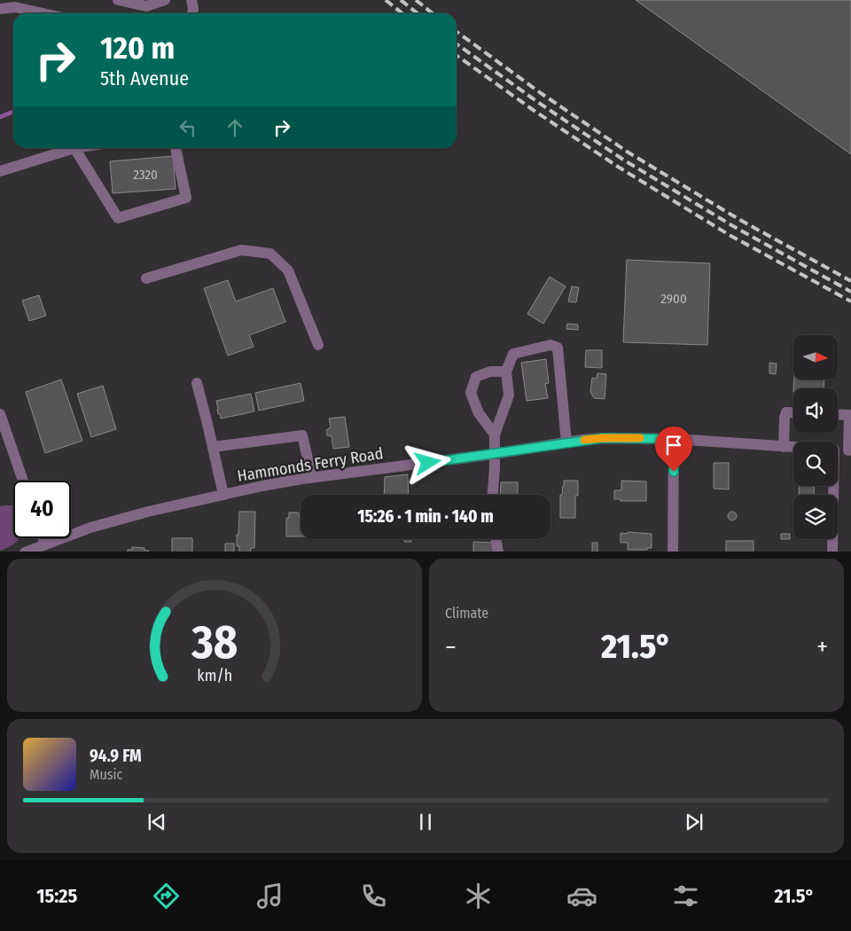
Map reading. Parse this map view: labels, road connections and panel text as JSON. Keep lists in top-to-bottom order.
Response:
{
  "streets": {
    "street": ["Hammonds Ferry Road"]
  },
  "house_numbers": ["2320", "2900"],
  "north": "right",
  "page": {
    "turn": ["120 m", "5th Avenue"],
    "limit": "40",
    "trip": "15:26 · 1 min · 140 m",
    "tile": "Climate",
    "heat": ["−", "21.5°", "+"],
    "song": ["94.9 FM", "Music"],
    "tabs": ["15:25", "21.5°"],
    "gauge": ["38", "km/h"]
  }
}
